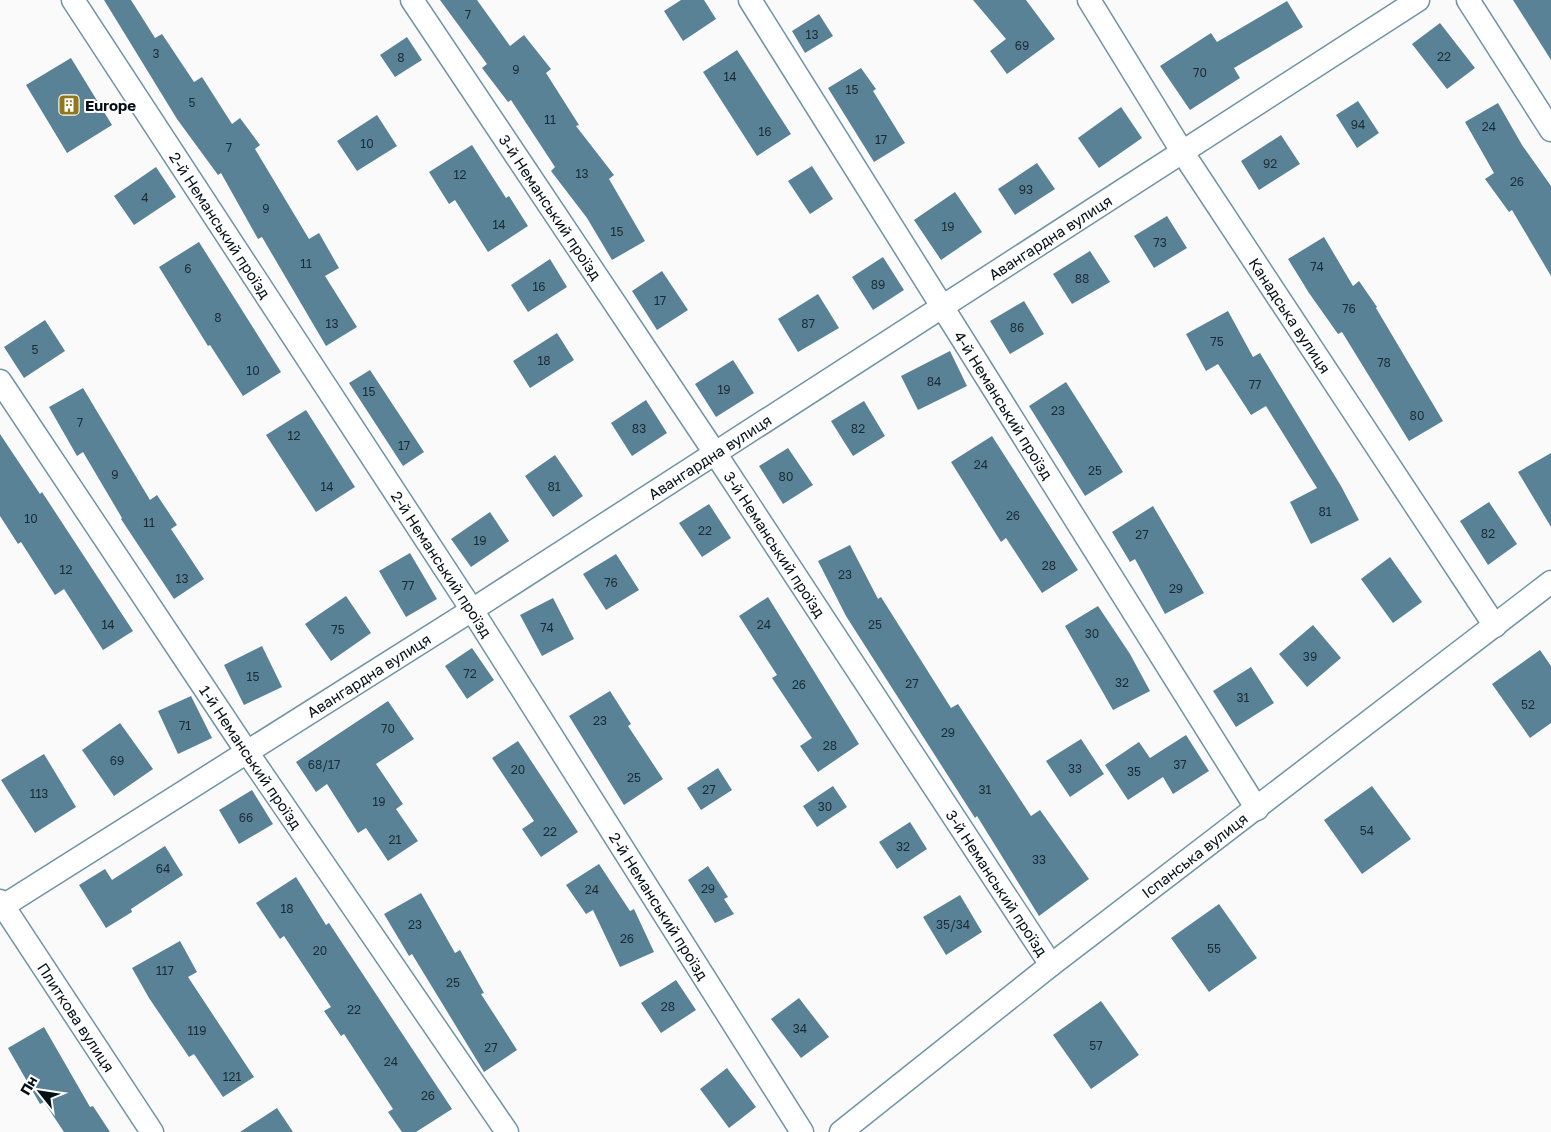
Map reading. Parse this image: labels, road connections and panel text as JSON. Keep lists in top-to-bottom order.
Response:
{
  "streets": {
    "street": [
      "3-й Неманський проїзд",
      "2-й Неманський проїзд",
      "Авангардна вулиця",
      "Канадська вулиця",
      "4-й Неманський проїзд",
      "1-й Неманський проїзд",
      "Іспанська вулиця",
      "Плиткова вулиця"
    ]
  },
  "crossings": [
    ["3-й Неманський проїзд", "Авангардна вулиця"],
    ["3-й Неманський проїзд", "Іспанська вулиця"],
    ["2-й Неманський проїзд", "Авангардна вулиця"],
    ["Авангардна вулиця", "Канадська вулиця"],
    ["Авангардна вулиця", "4-й Неманський проїзд"],
    ["Авангардна вулиця", "1-й Неманський проїзд"],
    ["Авангардна вулиця", "Плиткова вулиця"],
    ["Канадська вулиця", "Іспанська вулиця"],
    ["4-й Неманський проїзд", "Іспанська вулиця"]
  ],
  "places": {
    "building": ["Europe"]
  },
  "house_numbers": [
    "7",
    "13",
    "69",
    "3",
    "22",
    "8",
    "9",
    "70",
    "14",
    "15",
    "5",
    "11",
    "94",
    "24",
    "16",
    "17",
    "10",
    "7",
    "92",
    "13",
    "12",
    "26",
    "93",
    "4",
    "9",
    "14",
    "19",
    "15",
    "73",
    "11",
    "74",
    "6",
    "88",
    "89",
    "16",
    "17",
    "76",
    "8",
    "13",
    "87",
    "86",
    "75",
    "5",
    "18",
    "78",
    "10",
    "84",
    "77",
    "19",
    "15",
    "23",
    "80",
    "7",
    "83",
    "82",
    "12",
    "17",
    "24",
    "25",
    "9",
    "80",
    "14",
    "81",
    "81",
    "26",
    "10",
    "11",
    "22",
    "82",
    "27",
    "19",
    "28",
    "12",
    "23",
    "13",
    "76",
    "77",
    "29",
    "14",
    "24",
    "25",
    "74",
    "75",
    "30",
    "39",
    "72",
    "15",
    "32",
    "27",
    "26",
    "31",
    "52",
    "23",
    "71",
    "70",
    "29",
    "28",
    "69",
    "68/17",
    "37",
    "33",
    "20",
    "35",
    "25",
    "27",
    "31",
    "113",
    "19",
    "30",
    "66",
    "54",
    "22",
    "21",
    "32",
    "33",
    "64",
    "29",
    "24",
    "18",
    "23",
    "35/34",
    "26",
    "55",
    "20",
    "117",
    "25",
    "28",
    "22",
    "34",
    "119",
    "57",
    "27",
    "24",
    "121",
    "26"
  ],
  "north": "top left"
}
